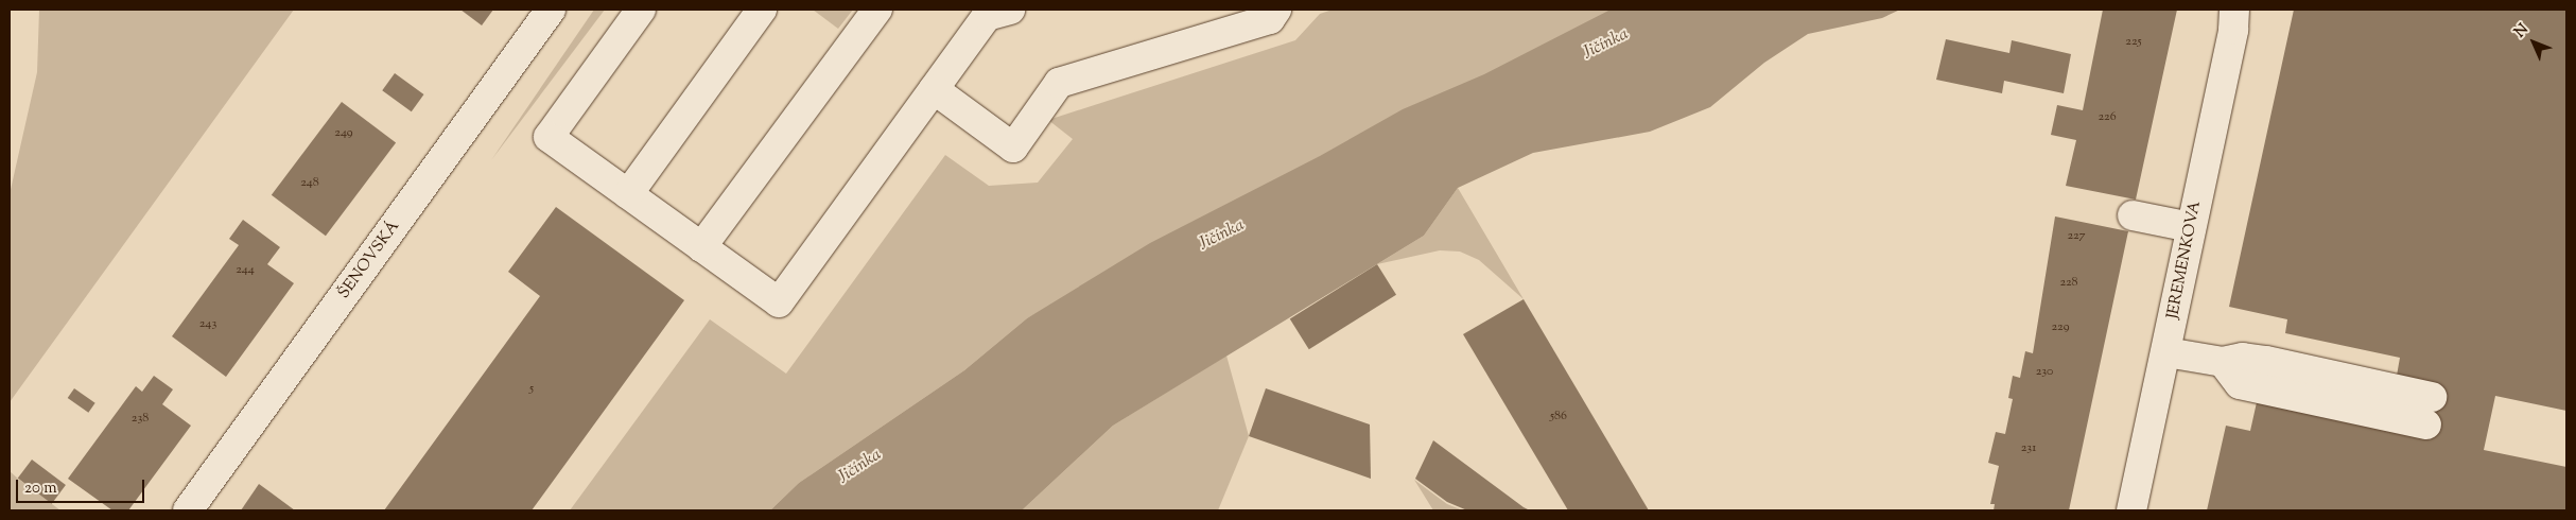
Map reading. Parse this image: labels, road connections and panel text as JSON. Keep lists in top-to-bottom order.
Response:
{
  "streets": {
    "street": ["ŠENOVSKÁ", "JEREMENKOVA"]
  },
  "water": ["Jičínka"],
  "house_numbers": [
    "225",
    "226",
    "249",
    "248",
    "227",
    "244",
    "228",
    "243",
    "229",
    "230",
    "5",
    "586",
    "238",
    "231"
  ],
  "scale_bar": "20 m",
  "north": "top left"
}
